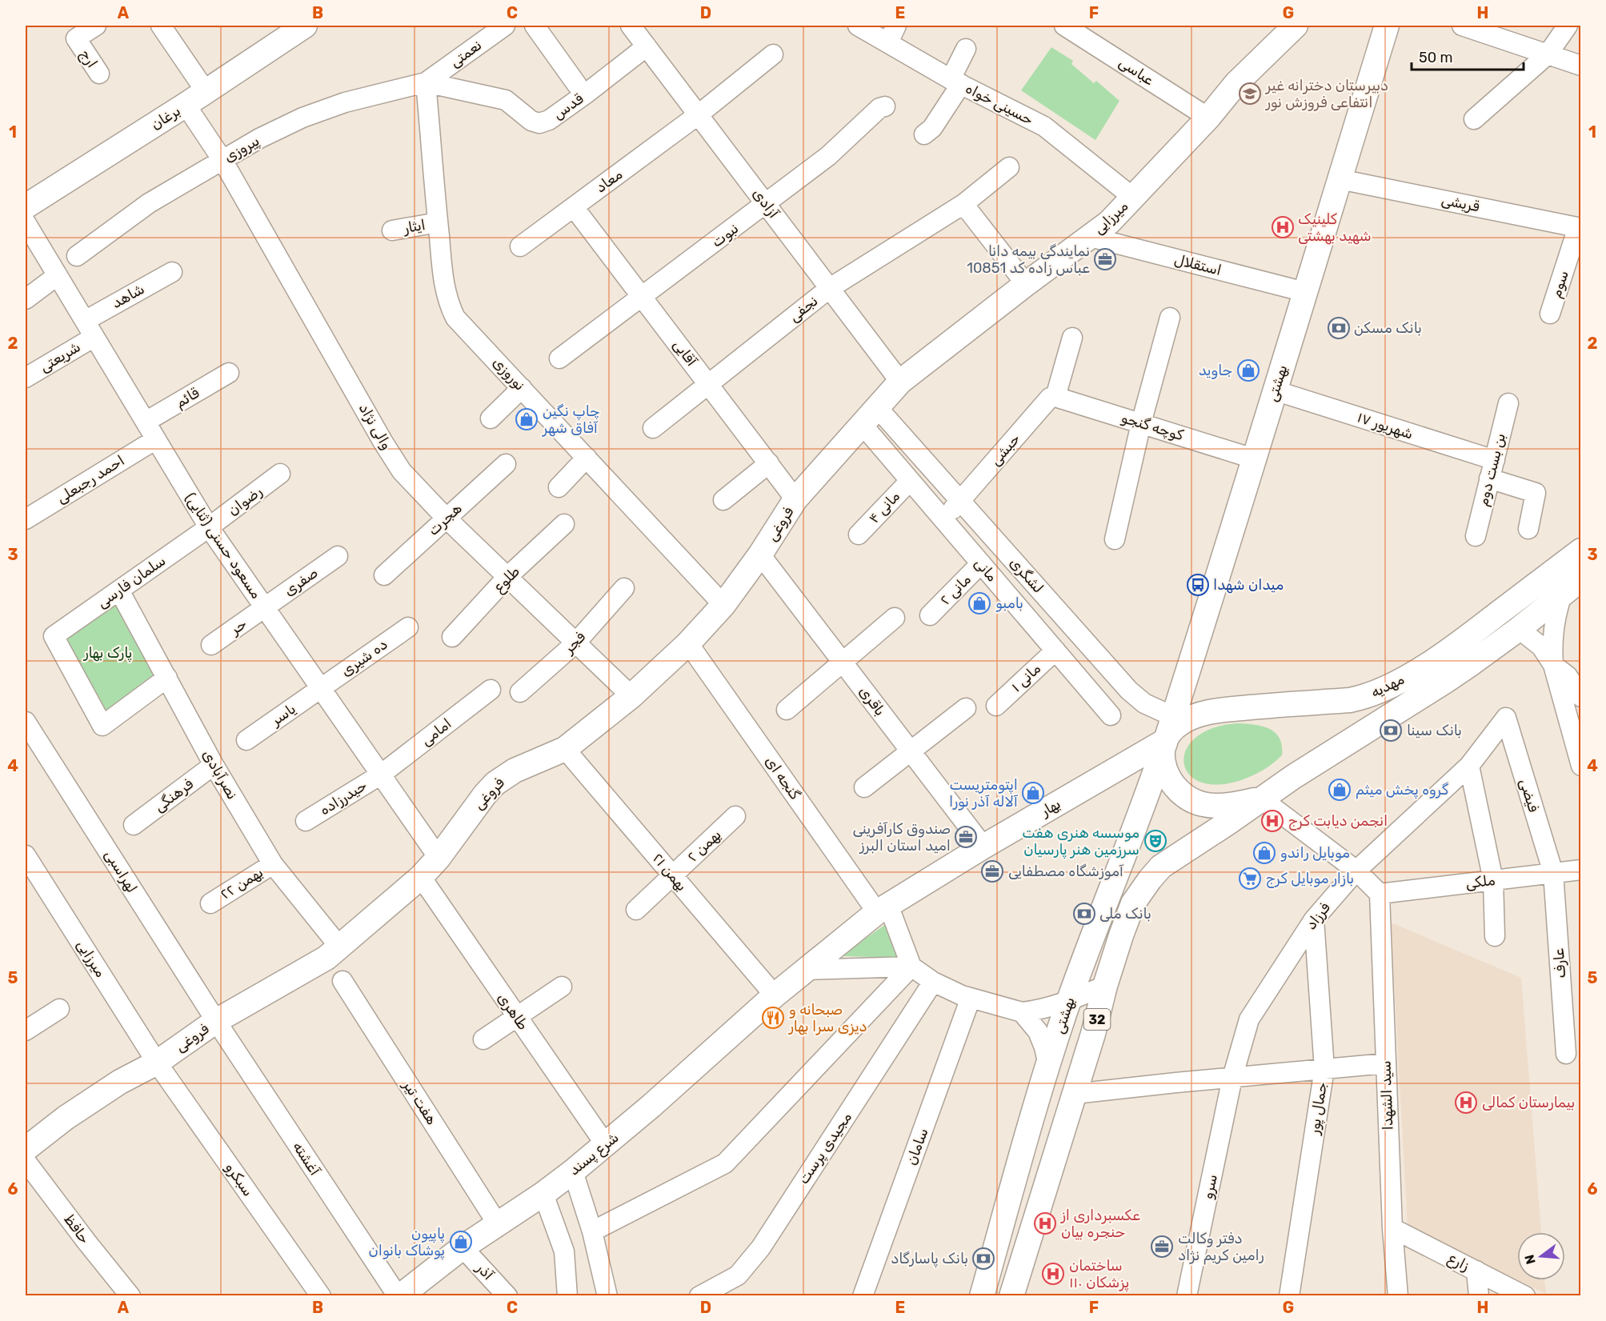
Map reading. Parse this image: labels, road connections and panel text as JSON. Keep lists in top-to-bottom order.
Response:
{
  "streets": {
    "main road": [
      "برغان",
      "میرزایی",
      "بهشتی",
      "فروغی",
      "مهدیه",
      "بهار",
      "بهشتى",
      "32",
      "شرع پسند"
    ],
    "street": [
      "نعمتی",
      "ارج",
      "عباسی",
      "حسینی خواه",
      "قدس",
      "پیروزی",
      "معاد",
      "آزادی",
      "قریشی",
      "ایثار",
      "نبوت",
      "استقلال",
      "سوم",
      "شاهد",
      "نجفی",
      "آقایی",
      "شریعتی",
      "نوروزی",
      "قائم",
      "۱۷ شهریور",
      "والی نژاد",
      "کوچه گنجو",
      "حبشی",
      "بن بست دوم",
      "احمد رجبعلی",
      "رضوان",
      "مانی ۴",
      "هجرت",
      "مسعود حسنی (ثنایی)",
      "مانی",
      "لشگری",
      "طلوع",
      "سلمان فارسی",
      "صفری",
      "مانی ۲",
      "حر",
      "فجر",
      "ده شیری",
      "مانی ۱",
      "باقری",
      "یاسر",
      "امامی",
      "نصرآبادی",
      "گنجه ای",
      "فرهنگی",
      "فیضی",
      "حیدرزاده",
      "بهمن ۲",
      "لهراسبی",
      "۲۱ بهمن",
      "ملکی",
      "۲۲ بهمن",
      "فرزاد",
      "عارف",
      "طاهری",
      "سید الشهدا",
      "هفت تیر",
      "جمال پور",
      "سامان",
      "مجیدی پرست",
      "آغشته",
      "سبکرو",
      "سرو",
      "حافظ",
      "زارع",
      "آذر"
    ]
  },
  "crossings": [
    ["نعمتی", "قدس"],
    ["نعمتی", "پیروزی"],
    ["نعمتی", "نوروزی"],
    ["عباسی", "میرزایی"],
    ["حسینی خواه", "میرزایی"],
    ["قدس", "پیروزی"],
    ["قدس", "آزادی"],
    ["قدس", "نوروزی"],
    ["برغان", "والی نژاد"],
    ["پیروزی", "نوروزی"],
    ["پیروزی", "والی نژاد"],
    ["معاد", "آزادی"],
    ["معاد", "آقایی"],
    ["آزادی", "میرزایی"],
    ["آزادی", "نبوت"],
    ["آزادی", "نجفی"],
    ["آزادی", "فروغی"],
    ["قریشی", "سوم"],
    ["قریشی", "بهشتی"],
    ["میرزایی", "استقلال"],
    ["میرزایی", "فروغی"],
    ["میرزایی", "سبکرو"],
    ["ایثار", "نوروزی"],
    ["نبوت", "آقایی"],
    ["استقلال", "بهشتی"],
    ["شاهد", "شریعتی"],
    ["شاهد", "مسعود حسنی (ثنایی)"],
    ["نجفی", "آقایی"],
    ["آقایی", "فروغی"],
    ["شریعتی", "مسعود حسنی (ثنایی)"],
    ["نوروزی", "فروغی"],
    ["بهشتی", "۱۷ شهریور"],
    ["بهشتی", "کوچه گنجو"],
    ["بهشتی", "لشگری"],
    ["بهشتی", "مهدیه"],
    ["قائم", "مسعود حسنی (ثنایی)"],
    ["۱۷ شهریور", "بن بست دوم"],
    ["والی نژاد", "هجرت"],
    ["والی نژاد", "فروغی"],
    ["والی نژاد", "طلوع"],
    ["والی نژاد", "فجر"],
    ["کوچه گنجو", "حبشی"],
    ["حبشی", "مانی"],
    ["حبشی", "لشگری"],
    ["احمد رجبعلی", "مسعود حسنی (ثنایی)"],
    ["رضوان", "مسعود حسنی (ثنایی)"],
    ["رضوان", "سلمان فارسی"],
    ["مانی ۴", "مانی"],
    ["فروغی", "مسعود حسنی (ثنایی)"],
    ["فروغی", "مانی"],
    ["فروغی", "لشگری"],
    ["فروغی", "باقری"],
    ["فروغی", "نصرآبادی"],
    ["فروغی", "گنجه ای"],
    ["فروغی", "لهراسبی"],
    ["فروغی", "۲۱ بهمن"],
    ["فروغی", "طاهری"],
    ["فروغی", "آغشته"],
    ["فروغی", "سبکرو"],
    ["مسعود حسنی (ثنایی)", "سلمان فارسی"],
    ["مسعود حسنی (ثنایی)", "صفری"],
    ["مسعود حسنی (ثنایی)", "حر"],
    ["مسعود حسنی (ثنایی)", "ده شیری"],
    ["مسعود حسنی (ثنایی)", "یاسر"],
    ["مسعود حسنی (ثنایی)", "امامی"],
    ["مسعود حسنی (ثنایی)", "حیدرزاده"],
    ["مانی", "لشگری"],
    ["مانی", "مانی ۲"],
    ["مانی", "مانی ۱"],
    ["لشگری", "مهدیه"],
    ["سلمان فارسی", "نصرآبادی"],
    ["صفری", "حر"],
    ["ده شیری", "یاسر"],
    ["مهدیه", "بهار"],
    ["مهدیه", "بهشتى"],
    ["مهدیه", "32"],
    ["باقری", "بهار"],
    ["امامی", "حیدرزاده"],
    ["نصرآبادی", "فرهنگی"],
    ["نصرآبادی", "۲۲ بهمن"],
    ["گنجه ای", "بهار"],
    ["فیضی", "ملکی"],
    ["فیضی", "فرزاد"],
    ["فیضی", "عارف"],
    ["بهار", "۲۱ بهمن"],
    ["بهار", "بهشتى"],
    ["بهار", "شرع پسند"],
    ["بهمن ۲", "۲۱ بهمن"],
    ["لهراسبی", "آغشته"],
    ["۲۱ بهمن", "شرع پسند"],
    ["ملکی", "عارف"],
    ["ملکی", "سید الشهدا"],
    ["فرزاد", "جمال پور"],
    ["فرزاد", "سرو"],
    ["طاهری", "شرع پسند"],
    ["سید الشهدا", "زارع"],
    ["هفت تیر", "شرع پسند"],
    ["شرع پسند", "آغشته"],
    ["شرع پسند", "آذر"]
  ],
  "parks": ["پارک‌ بهار"],
  "places": {
    "school or university": ["دبیرستان دخترانه غیر انتفاعی فروزش نور"],
    "hospital": [
      "کلینیک شهید بهشتی",
      "انجمن دیابت کرج",
      "بیمارستان کمالی",
      "عکسبرداری از حنجره بیان",
      "ساختمان پزشکان ۱۱۰"
    ],
    "office": [
      "نمایندگی بیمه دانا عباس زاده کد 10851",
      "صندوق کارآفرینی امید استان البرز",
      "آموزشگاه مصطفایی",
      "دفتر وکالت رامین کریم نژاد"
    ],
    "bank": [
      "بانک مسکن",
      "بانک سینا",
      "بانک ملی",
      "بانک پاسارگاد"
    ],
    "shop": [
      "جاوید",
      "چاپ نگین آفاق شهر",
      "بامبو",
      "گروه پخش میثم",
      "اپتومتریست آلاله آذر نورا",
      "موبایل راندو",
      "پاپیون پوشاک بانوان"
    ],
    "bus stop": ["میدان شهدا"],
    "theatre": ["موسسه هنری هفت سرزمین هنر پارسیان"],
    "supermarket": ["بازار موبایل کرج"],
    "restaurant": ["صبحانه و دیزی سرا بهار"]
  },
  "scale_bar": "50 m",
  "north": "left",
  "grid": {
    "columns": [
      "A",
      "B",
      "C",
      "D",
      "E",
      "F",
      "G",
      "H"
    ],
    "rows": [
      "1",
      "2",
      "3",
      "4",
      "5",
      "6"
    ]
  }
}
